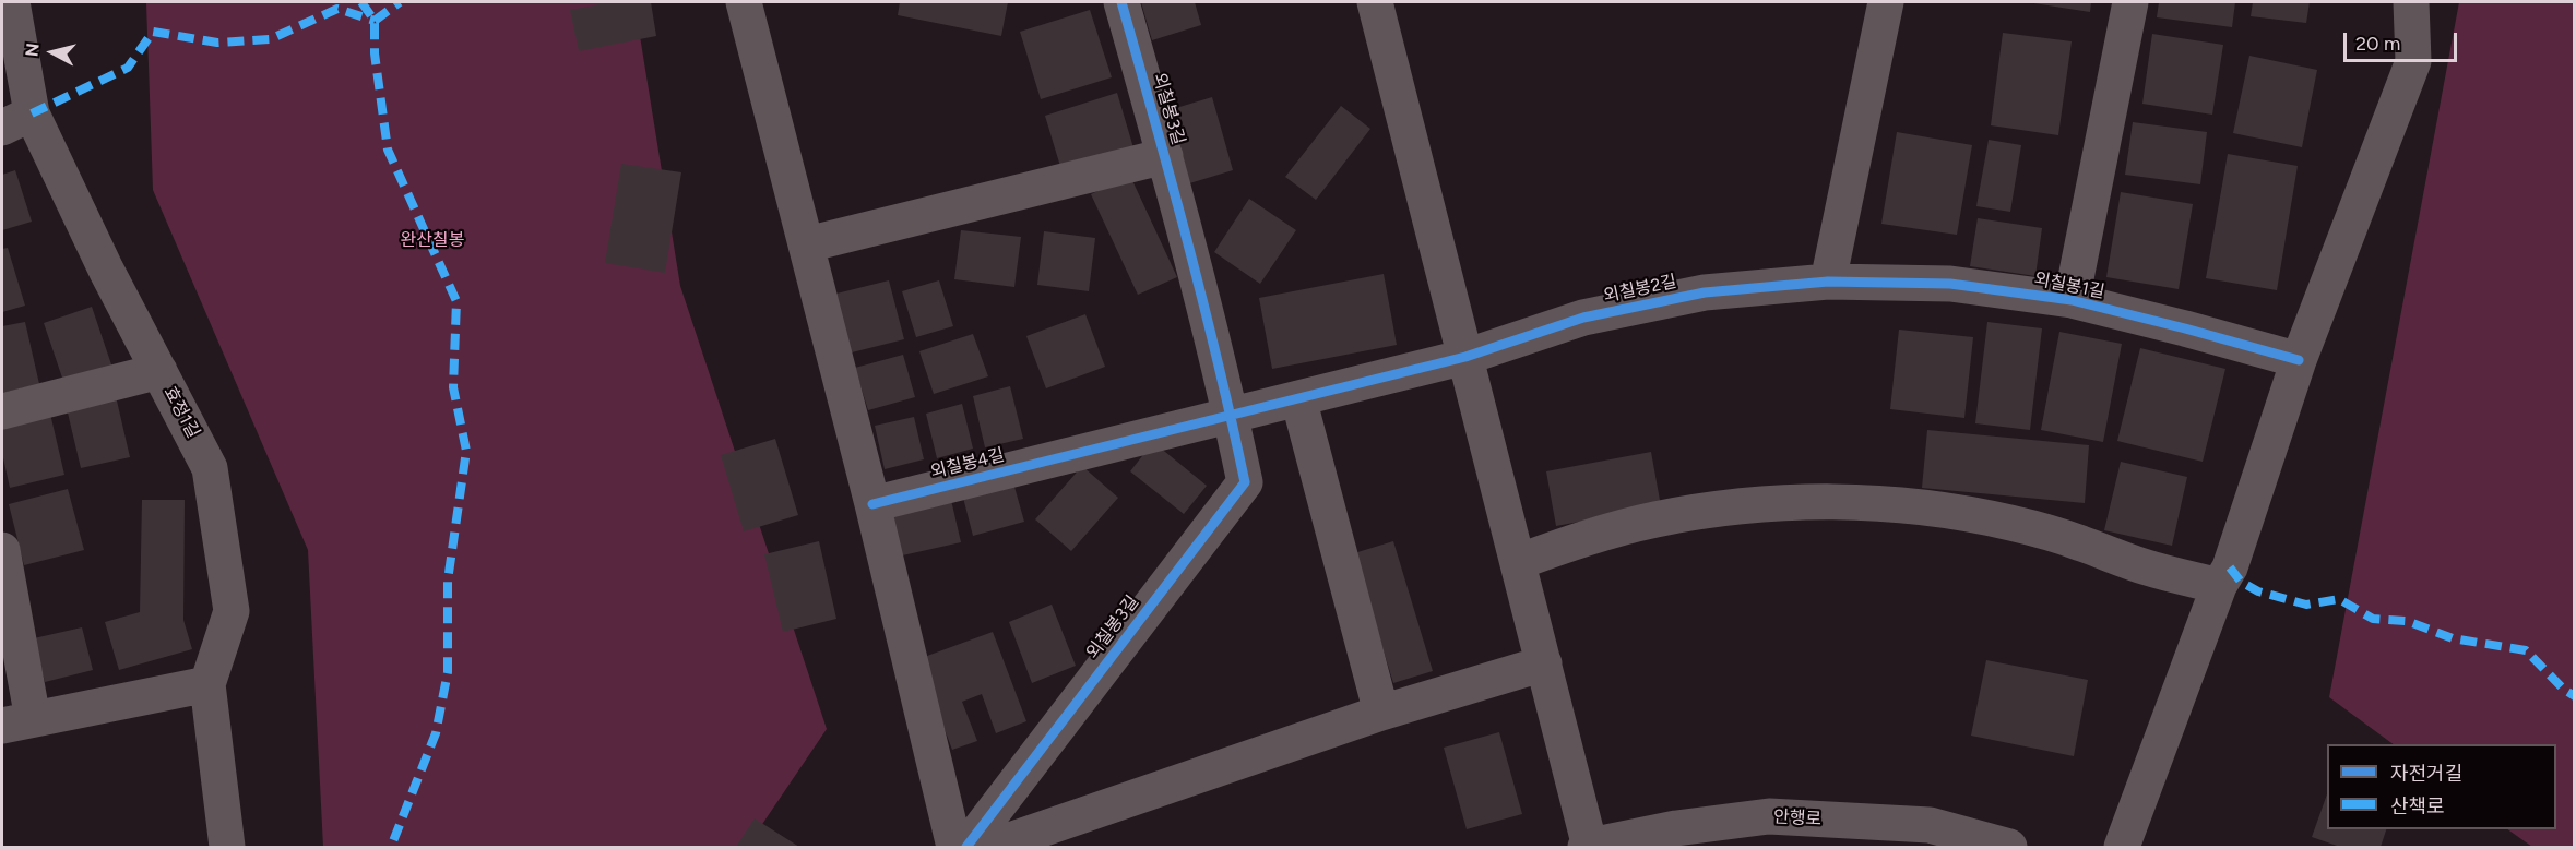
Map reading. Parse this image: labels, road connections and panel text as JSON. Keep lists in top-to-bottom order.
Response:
{
  "streets": {
    "street": [
      "외칠봉3길",
      "외칠봉1길",
      "외칠봉2길",
      "효정1길",
      "외칠봉4길",
      "안행로"
    ]
  },
  "crossings": [
    ["외칠봉3길", "외칠봉2길"],
    ["외칠봉3길", "외칠봉4길"],
    ["외칠봉1길", "외칠봉2길"],
    ["외칠봉2길", "외칠봉4길"]
  ],
  "parks": ["완산칠봉"],
  "legend": ["자전거길", "산책로"],
  "scale_bar": "20 m",
  "north": "left"
}
